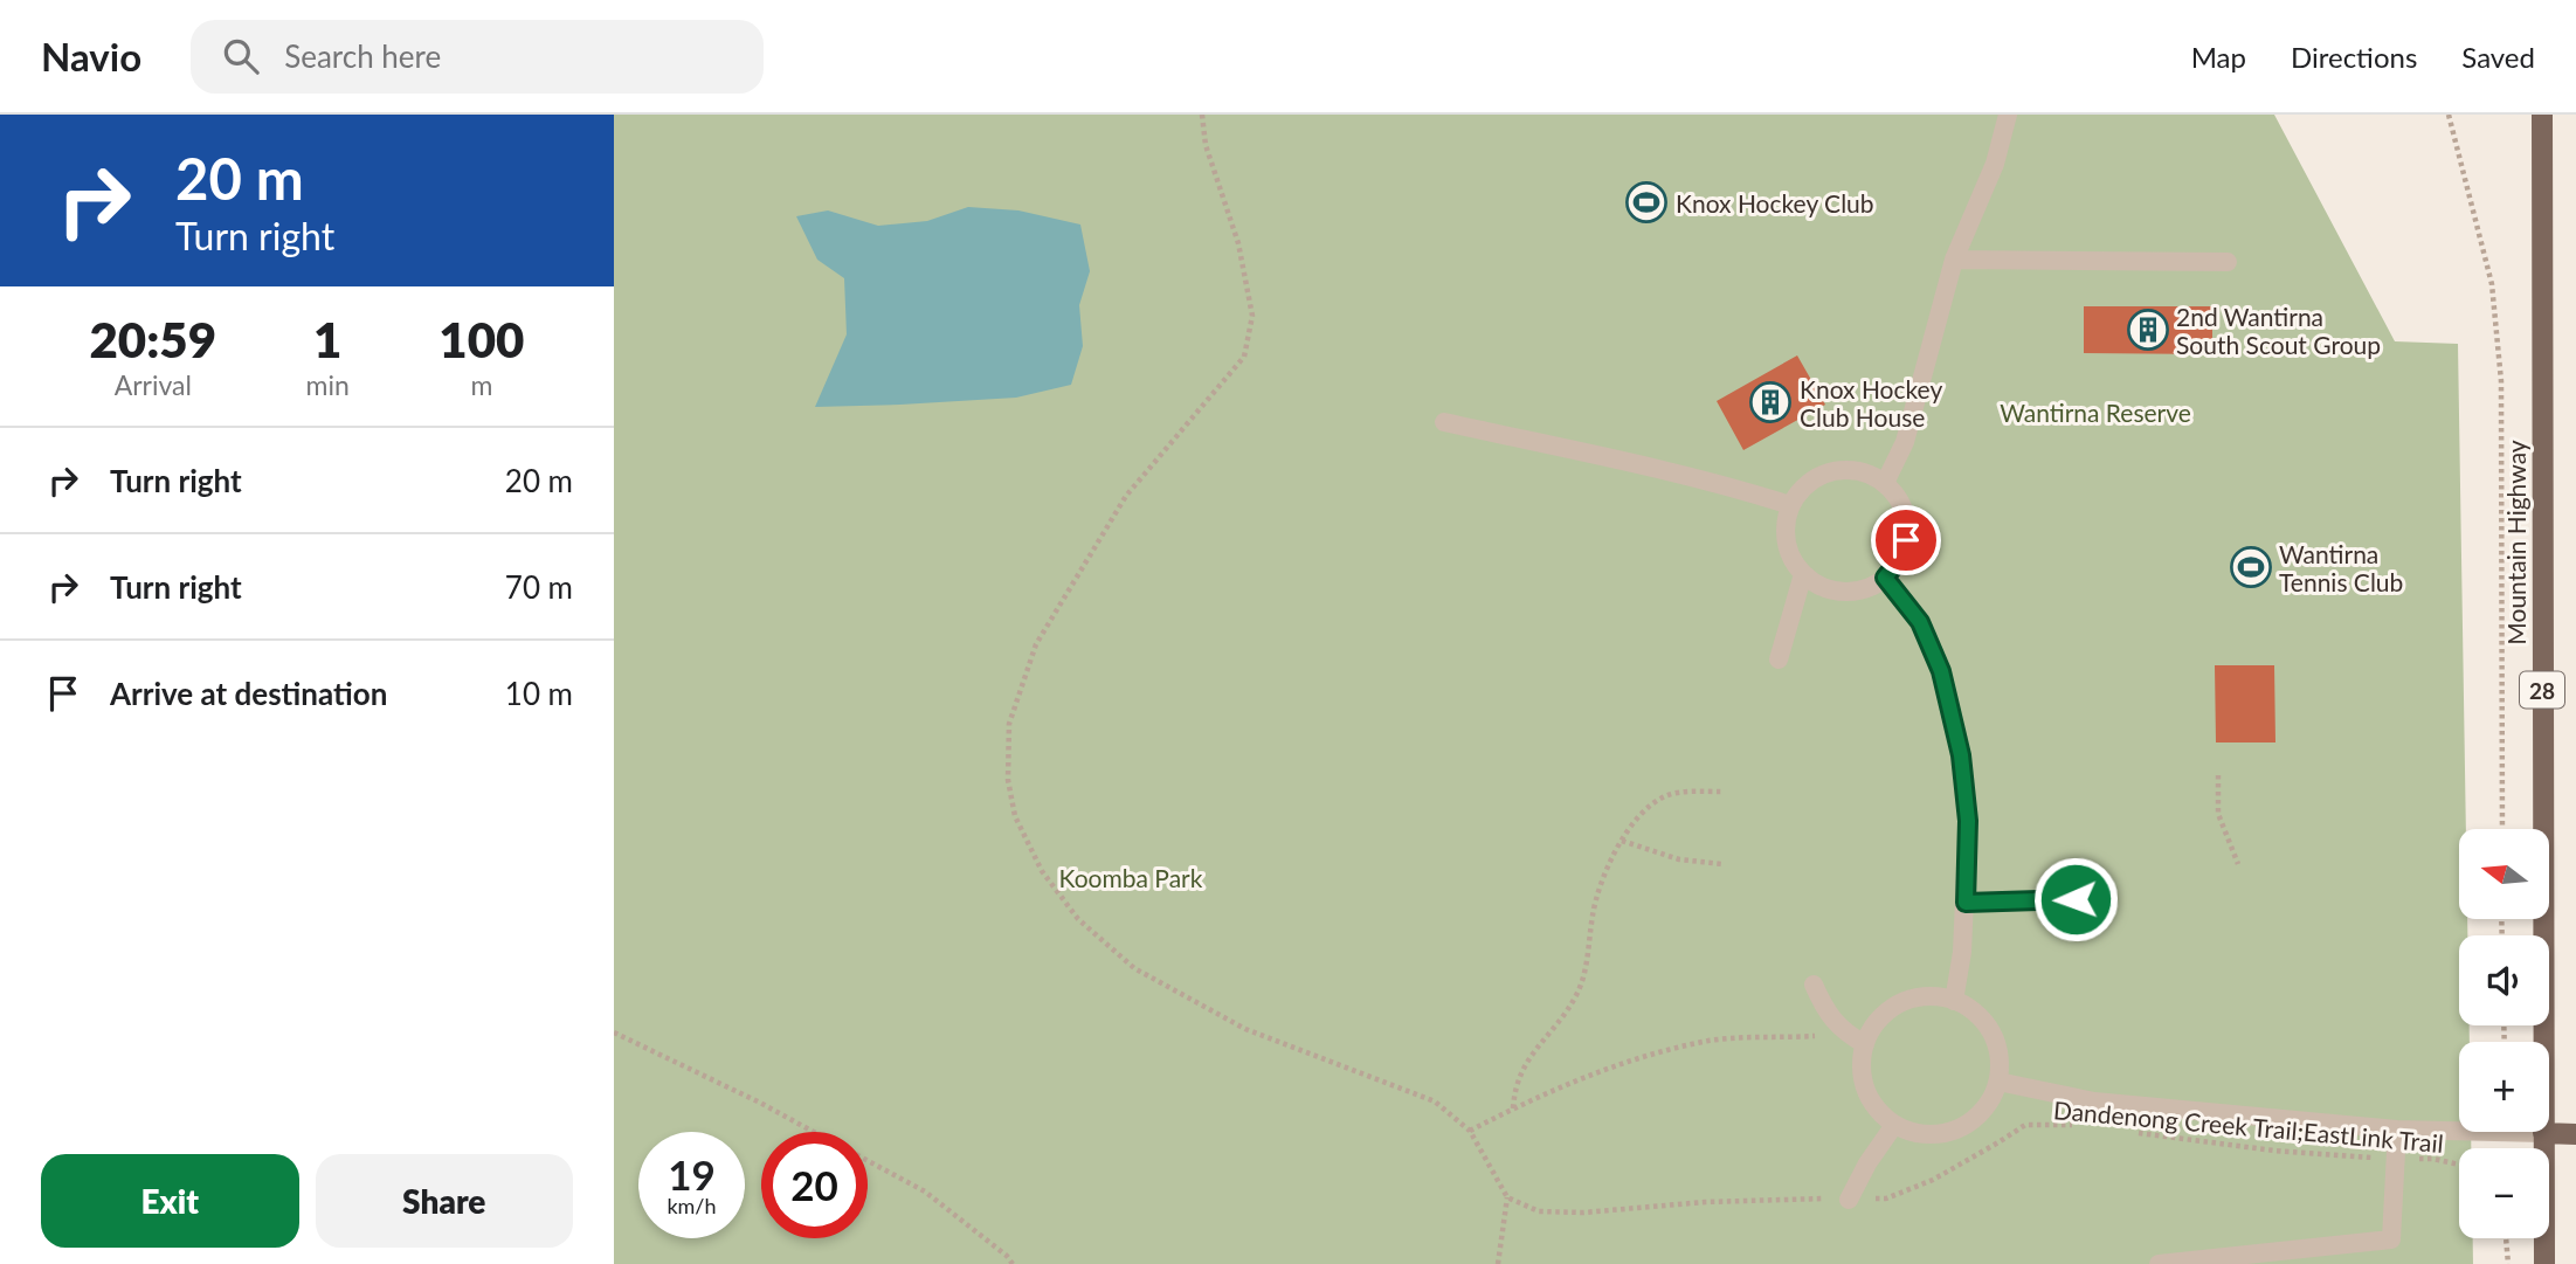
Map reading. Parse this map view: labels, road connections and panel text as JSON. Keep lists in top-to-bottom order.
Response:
{
  "streets": {
    "main road": ["Mountain Highway", "28"],
    "path": ["Dandenong Creek Trail;EastLink Trail"]
  },
  "parks": ["Wantirna Reserve", "Koomba Park"],
  "places": {
    "sports": ["Knox Hockey Club", "Wantirna Tennis Club"],
    "building": ["2nd Wantirna South Scout Group", "Knox Hockey Club House"]
  },
  "north": "left",
  "page": {
    "header": "Navio",
    "search": "Search here",
    "nav": ["Map", "Directions", "Saved"],
    "turn": ["20 m", "Turn right"],
    "eta": [
      "20:59",
      "Arrival",
      "1",
      "min",
      "100",
      "m"
    ],
    "list": [
      {
        "name": "Turn right",
        "value": "20 m"
      },
      {
        "name": "Turn right",
        "value": "70 m"
      },
      {
        "name": "Arrive at destination",
        "value": "10 m"
      }
    ],
    "map_buttons": ["+", "−"],
    "speed": "19 km/h",
    "limit": "20",
    "buttons": ["Exit", "Share"]
  }
}
